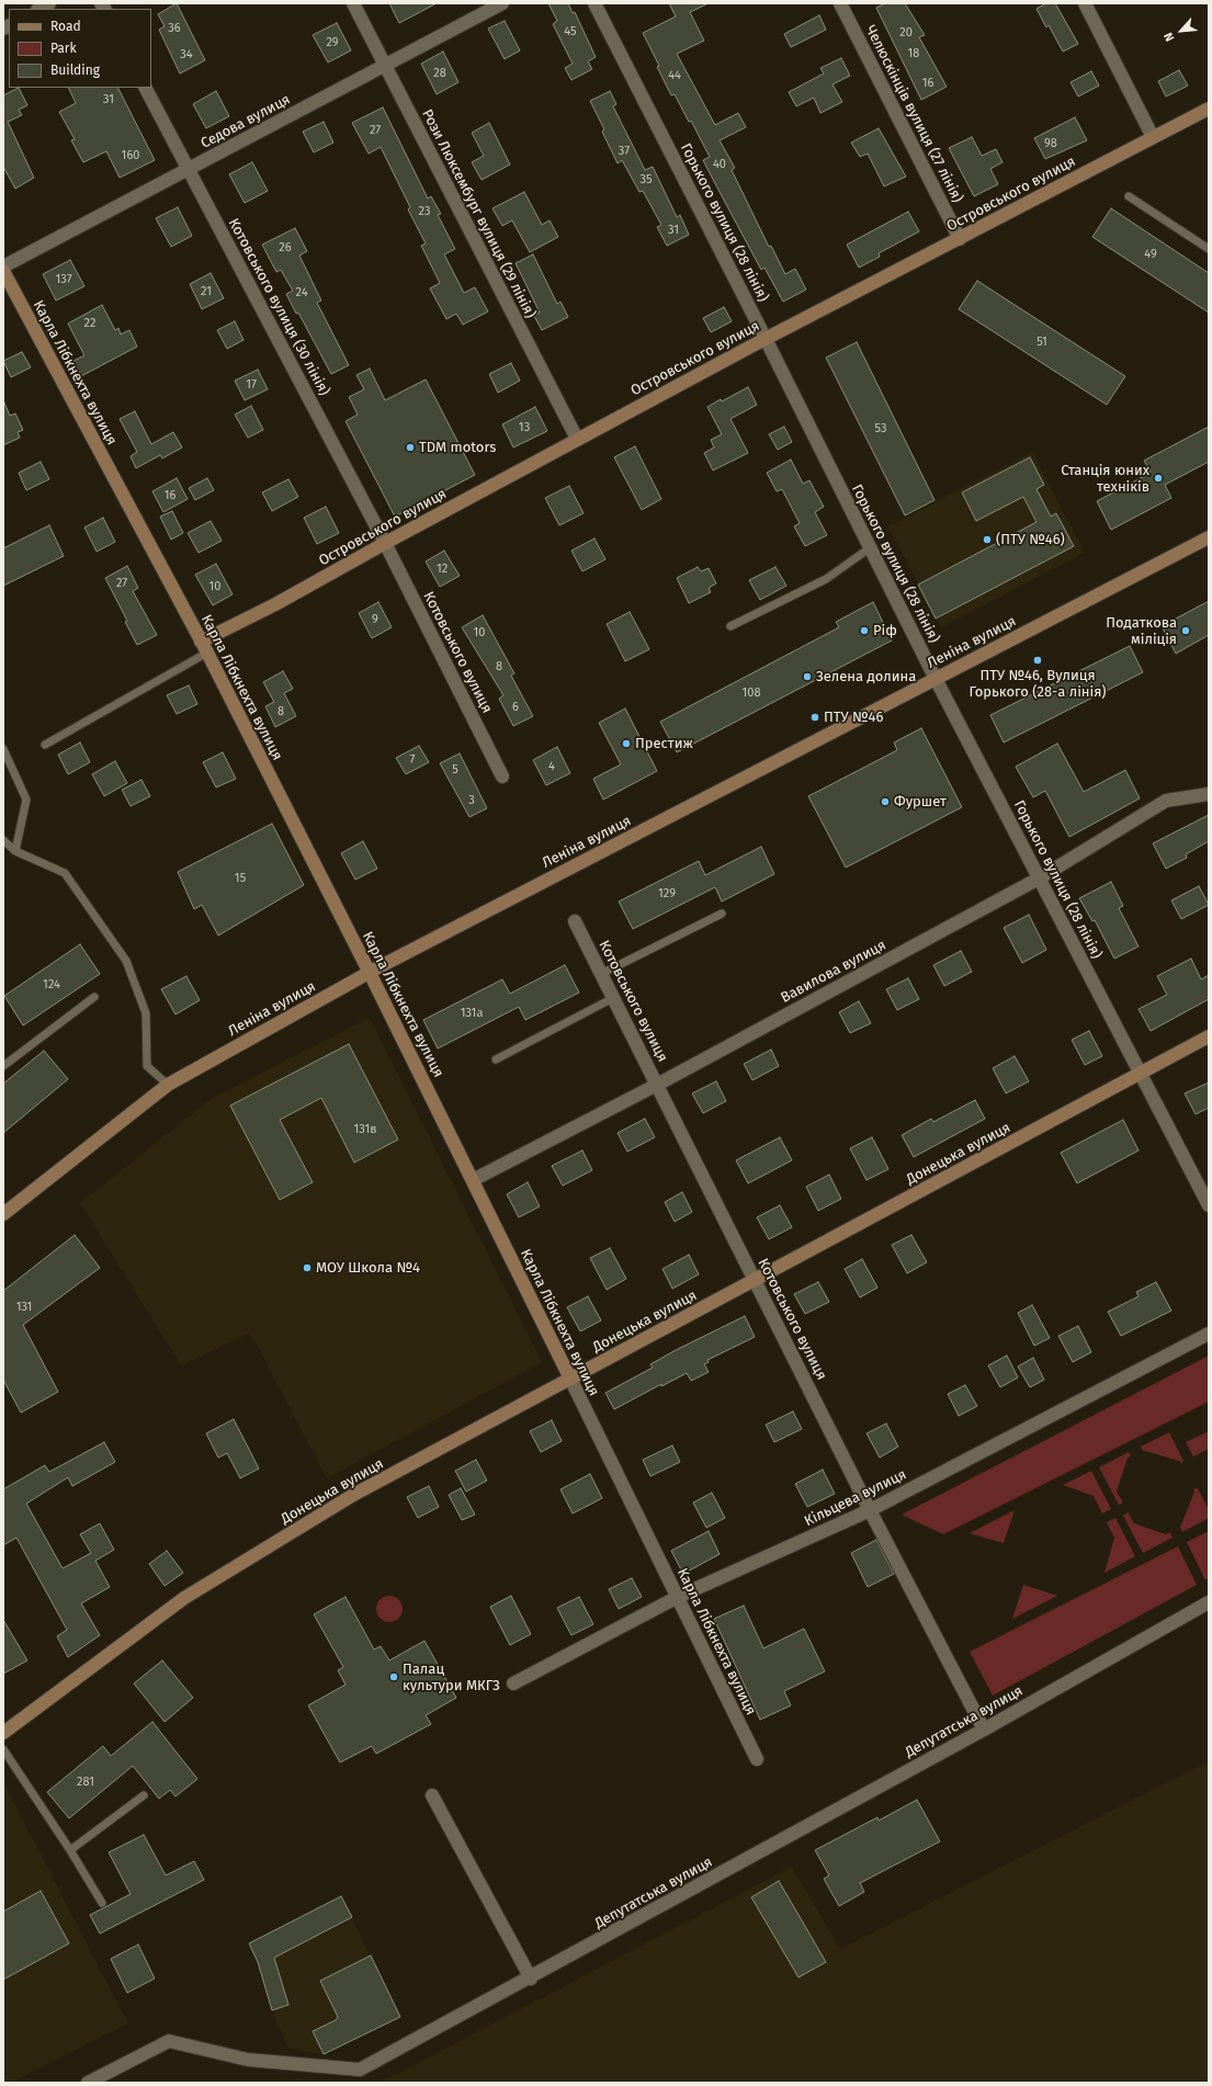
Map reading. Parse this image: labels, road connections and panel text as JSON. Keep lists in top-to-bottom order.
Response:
{
  "streets": {
    "street": [
      "Челюскінців вулиця (27 лiнiя)",
      "Седова вулиця",
      "Островського вулиця",
      "Рози Люксембург вулиця (29 лiнiя)",
      "Горького вулиця (28 лiнiя)",
      "Котовського вулиця (30 лiнiя)",
      "Карла Лібкнехта вулиця",
      "Леніна вулиця",
      "Котовського вулиця",
      "Вавилова вулиця",
      "Донецька вулиця",
      "Кільцева вулиця",
      "Депутатська вулиця"
    ]
  },
  "crossings": [
    ["Челюскінців вулиця (27 лiнiя)", "Островського вулиця"],
    ["Седова вулиця", "Рози Люксембург вулиця (29 лiнiя)"],
    ["Седова вулиця", "Котовського вулиця (30 лiнiя)"],
    ["Островського вулиця", "Рози Люксембург вулиця (29 лiнiя)"],
    ["Островського вулиця", "Горького вулиця (28 лiнiя)"],
    ["Островського вулиця", "Котовського вулиця (30 лiнiя)"],
    ["Островського вулиця", "Карла Лібкнехта вулиця"],
    ["Островського вулиця", "Котовського вулиця"],
    ["Горького вулиця (28 лiнiя)", "Леніна вулиця"],
    ["Горького вулиця (28 лiнiя)", "Вавилова вулиця"],
    ["Горького вулиця (28 лiнiя)", "Донецька вулиця"],
    ["Котовського вулиця (30 лiнiя)", "Котовського вулиця"],
    ["Карла Лібкнехта вулиця", "Леніна вулиця"],
    ["Карла Лібкнехта вулиця", "Вавилова вулиця"],
    ["Карла Лібкнехта вулиця", "Донецька вулиця"],
    ["Карла Лібкнехта вулиця", "Кільцева вулиця"],
    ["Котовського вулиця", "Вавилова вулиця"],
    ["Котовського вулиця", "Донецька вулиця"],
    ["Котовського вулиця", "Кільцева вулиця"],
    ["Котовського вулиця", "Депутатська вулиця"]
  ],
  "places": [
    "TDM motors",
    "Станція юних техніків",
    "(ПТУ №46)",
    "Ріф",
    "Податкова міліція",
    "ПТУ №46, Вулиця Горького (28-а лінія)",
    "Зелена долина",
    "ПТУ №46",
    "Престиж",
    "Фуршет",
    "МОУ Школа №4",
    "Палац культури МКГЗ"
  ],
  "house_numbers": [
    "36",
    "45",
    "20",
    "29",
    "18",
    "34",
    "28",
    "44",
    "16",
    "31",
    "27",
    "98",
    "37",
    "160",
    "40",
    "35",
    "23",
    "31",
    "26",
    "49",
    "137",
    "21",
    "24",
    "22",
    "51",
    "17",
    "13",
    "53",
    "16",
    "12",
    "27",
    "10",
    "9",
    "10",
    "8",
    "108",
    "6",
    "8",
    "7",
    "4",
    "5",
    "3",
    "15",
    "129",
    "124",
    "131а",
    "131в",
    "131",
    "281"
  ],
  "legend": ["Road", "Park", "Building"],
  "north": "bottom left"
}
